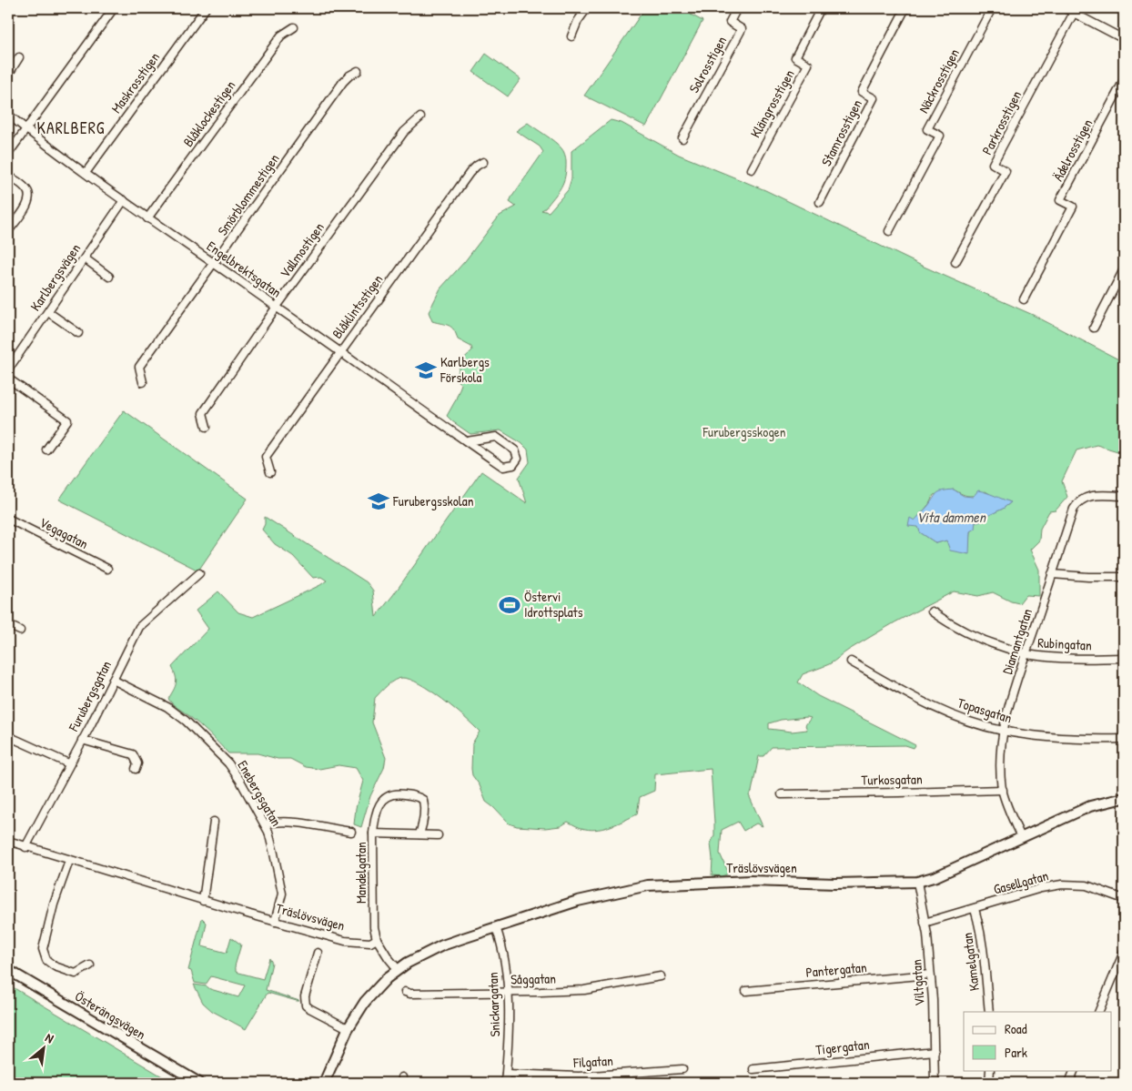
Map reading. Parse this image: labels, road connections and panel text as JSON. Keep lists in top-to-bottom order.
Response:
{
  "streets": {
    "street": [
      "Solrosstigen",
      "Näckrosstigen",
      "Maskrosstigen",
      "Klängrosstigen",
      "Blåklockestigen",
      "Parkrosstigen",
      "Stamrosstigen",
      "Ädelrosstigen",
      "Smörblommestigen",
      "Vallmostigen",
      "Engelbrektsgatan",
      "Karlbergsvägen",
      "Blåklintsstigen",
      "Vegagatan",
      "Diamantgatan",
      "Rubingatan",
      "Furubergsgatan",
      "Topasgatan",
      "Turkosgatan",
      "Enebergsgatan",
      "Träslövsvägen",
      "Mandelgatan",
      "Gasellgatan",
      "Kamelgatan",
      "Pantergatan",
      "Såggatan",
      "Viltgatan",
      "Snickargatan",
      "Österängsvägen",
      "Tigergatan",
      "Filgatan"
    ]
  },
  "crossings": [
    ["Maskrosstigen", "Engelbrektsgatan"],
    ["Blåklockestigen", "Engelbrektsgatan"],
    ["Smörblommestigen", "Engelbrektsgatan"],
    ["Vallmostigen", "Engelbrektsgatan"],
    ["Engelbrektsgatan", "Karlbergsvägen"],
    ["Engelbrektsgatan", "Blåklintsstigen"],
    ["Diamantgatan", "Rubingatan"],
    ["Diamantgatan", "Topasgatan"],
    ["Diamantgatan", "Turkosgatan"],
    ["Diamantgatan", "Träslövsvägen"],
    ["Furubergsgatan", "Enebergsgatan"],
    ["Furubergsgatan", "Träslövsvägen"],
    ["Enebergsgatan", "Träslövsvägen"],
    ["Träslövsvägen", "Mandelgatan"],
    ["Träslövsvägen", "Viltgatan"],
    ["Träslövsvägen", "Snickargatan"],
    ["Gasellgatan", "Kamelgatan"],
    ["Gasellgatan", "Viltgatan"],
    ["Pantergatan", "Viltgatan"],
    ["Såggatan", "Snickargatan"],
    ["Viltgatan", "Tigergatan"],
    ["Snickargatan", "Filgatan"]
  ],
  "districts": ["KARLBERG"],
  "water": ["Vita dammen"],
  "parks": ["Furubergsskogen"],
  "places": {
    "school or university": ["Karlbergs Förskola", "Furubergsskolan"],
    "sports": ["Östervi Idrottsplats"]
  },
  "legend": ["Road", "Park"],
  "north": "top right"
}
